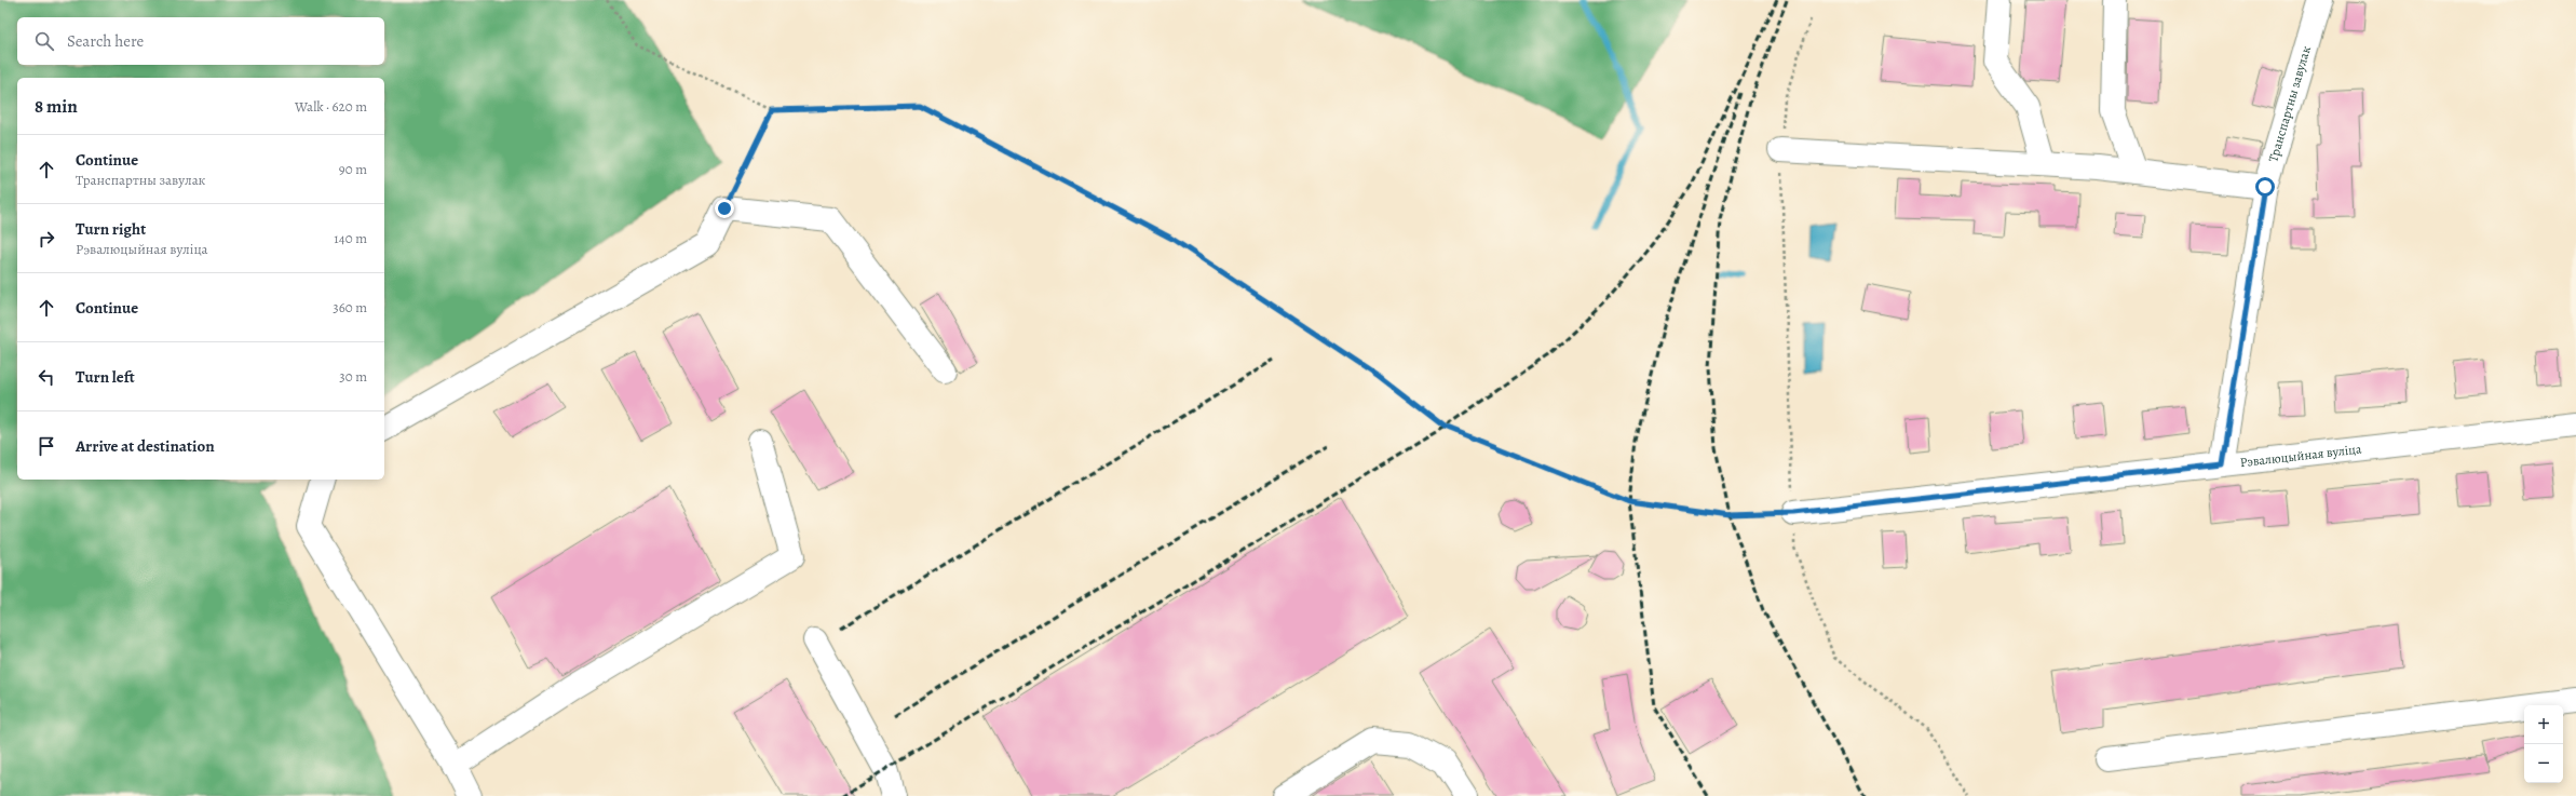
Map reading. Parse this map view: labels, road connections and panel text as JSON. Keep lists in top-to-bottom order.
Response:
{
  "streets": {
    "street": ["Транспартны завулак", "Рэвалюцыйная вуліца"]
  },
  "crossings": [
    ["Транспартны завулак", "Рэвалюцыйная вуліца"]
  ],
  "page": {
    "search": "Search here",
    "heading": ["8 min", "Walk · 620 m"],
    "list": [
      ["Continue", "Транспартны завулак", "90 m"],
      ["Turn right", "Рэвалюцыйная вуліца", "140 m"],
      ["Continue", "360 m"],
      ["Turn left", "30 m"],
      "Arrive at destination"
    ],
    "map_buttons": ["+", "−"]
  }
}
